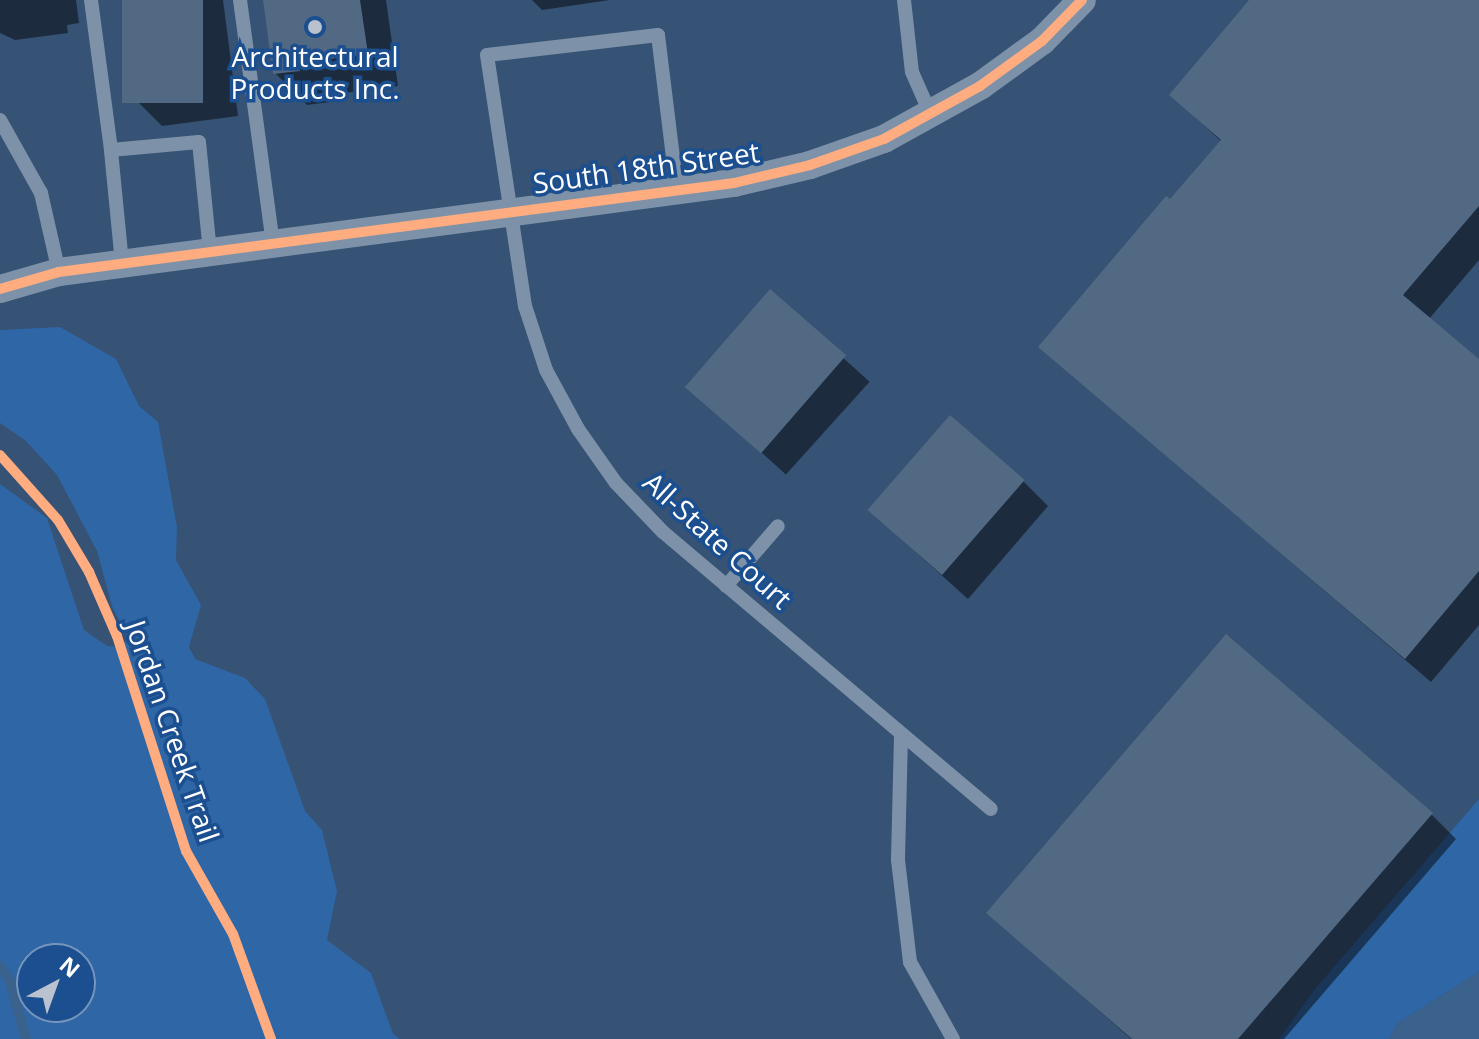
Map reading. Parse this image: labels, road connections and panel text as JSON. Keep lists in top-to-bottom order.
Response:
{
  "streets": {
    "street": ["South 18th Street"],
    "lane": ["All-State Court"],
    "cycle path": ["Jordan Creek Trail"]
  },
  "crossings": [
    ["South 18th Street", "All-State Court"]
  ],
  "places": ["Architectural Products Inc."],
  "north": "top right"
}
